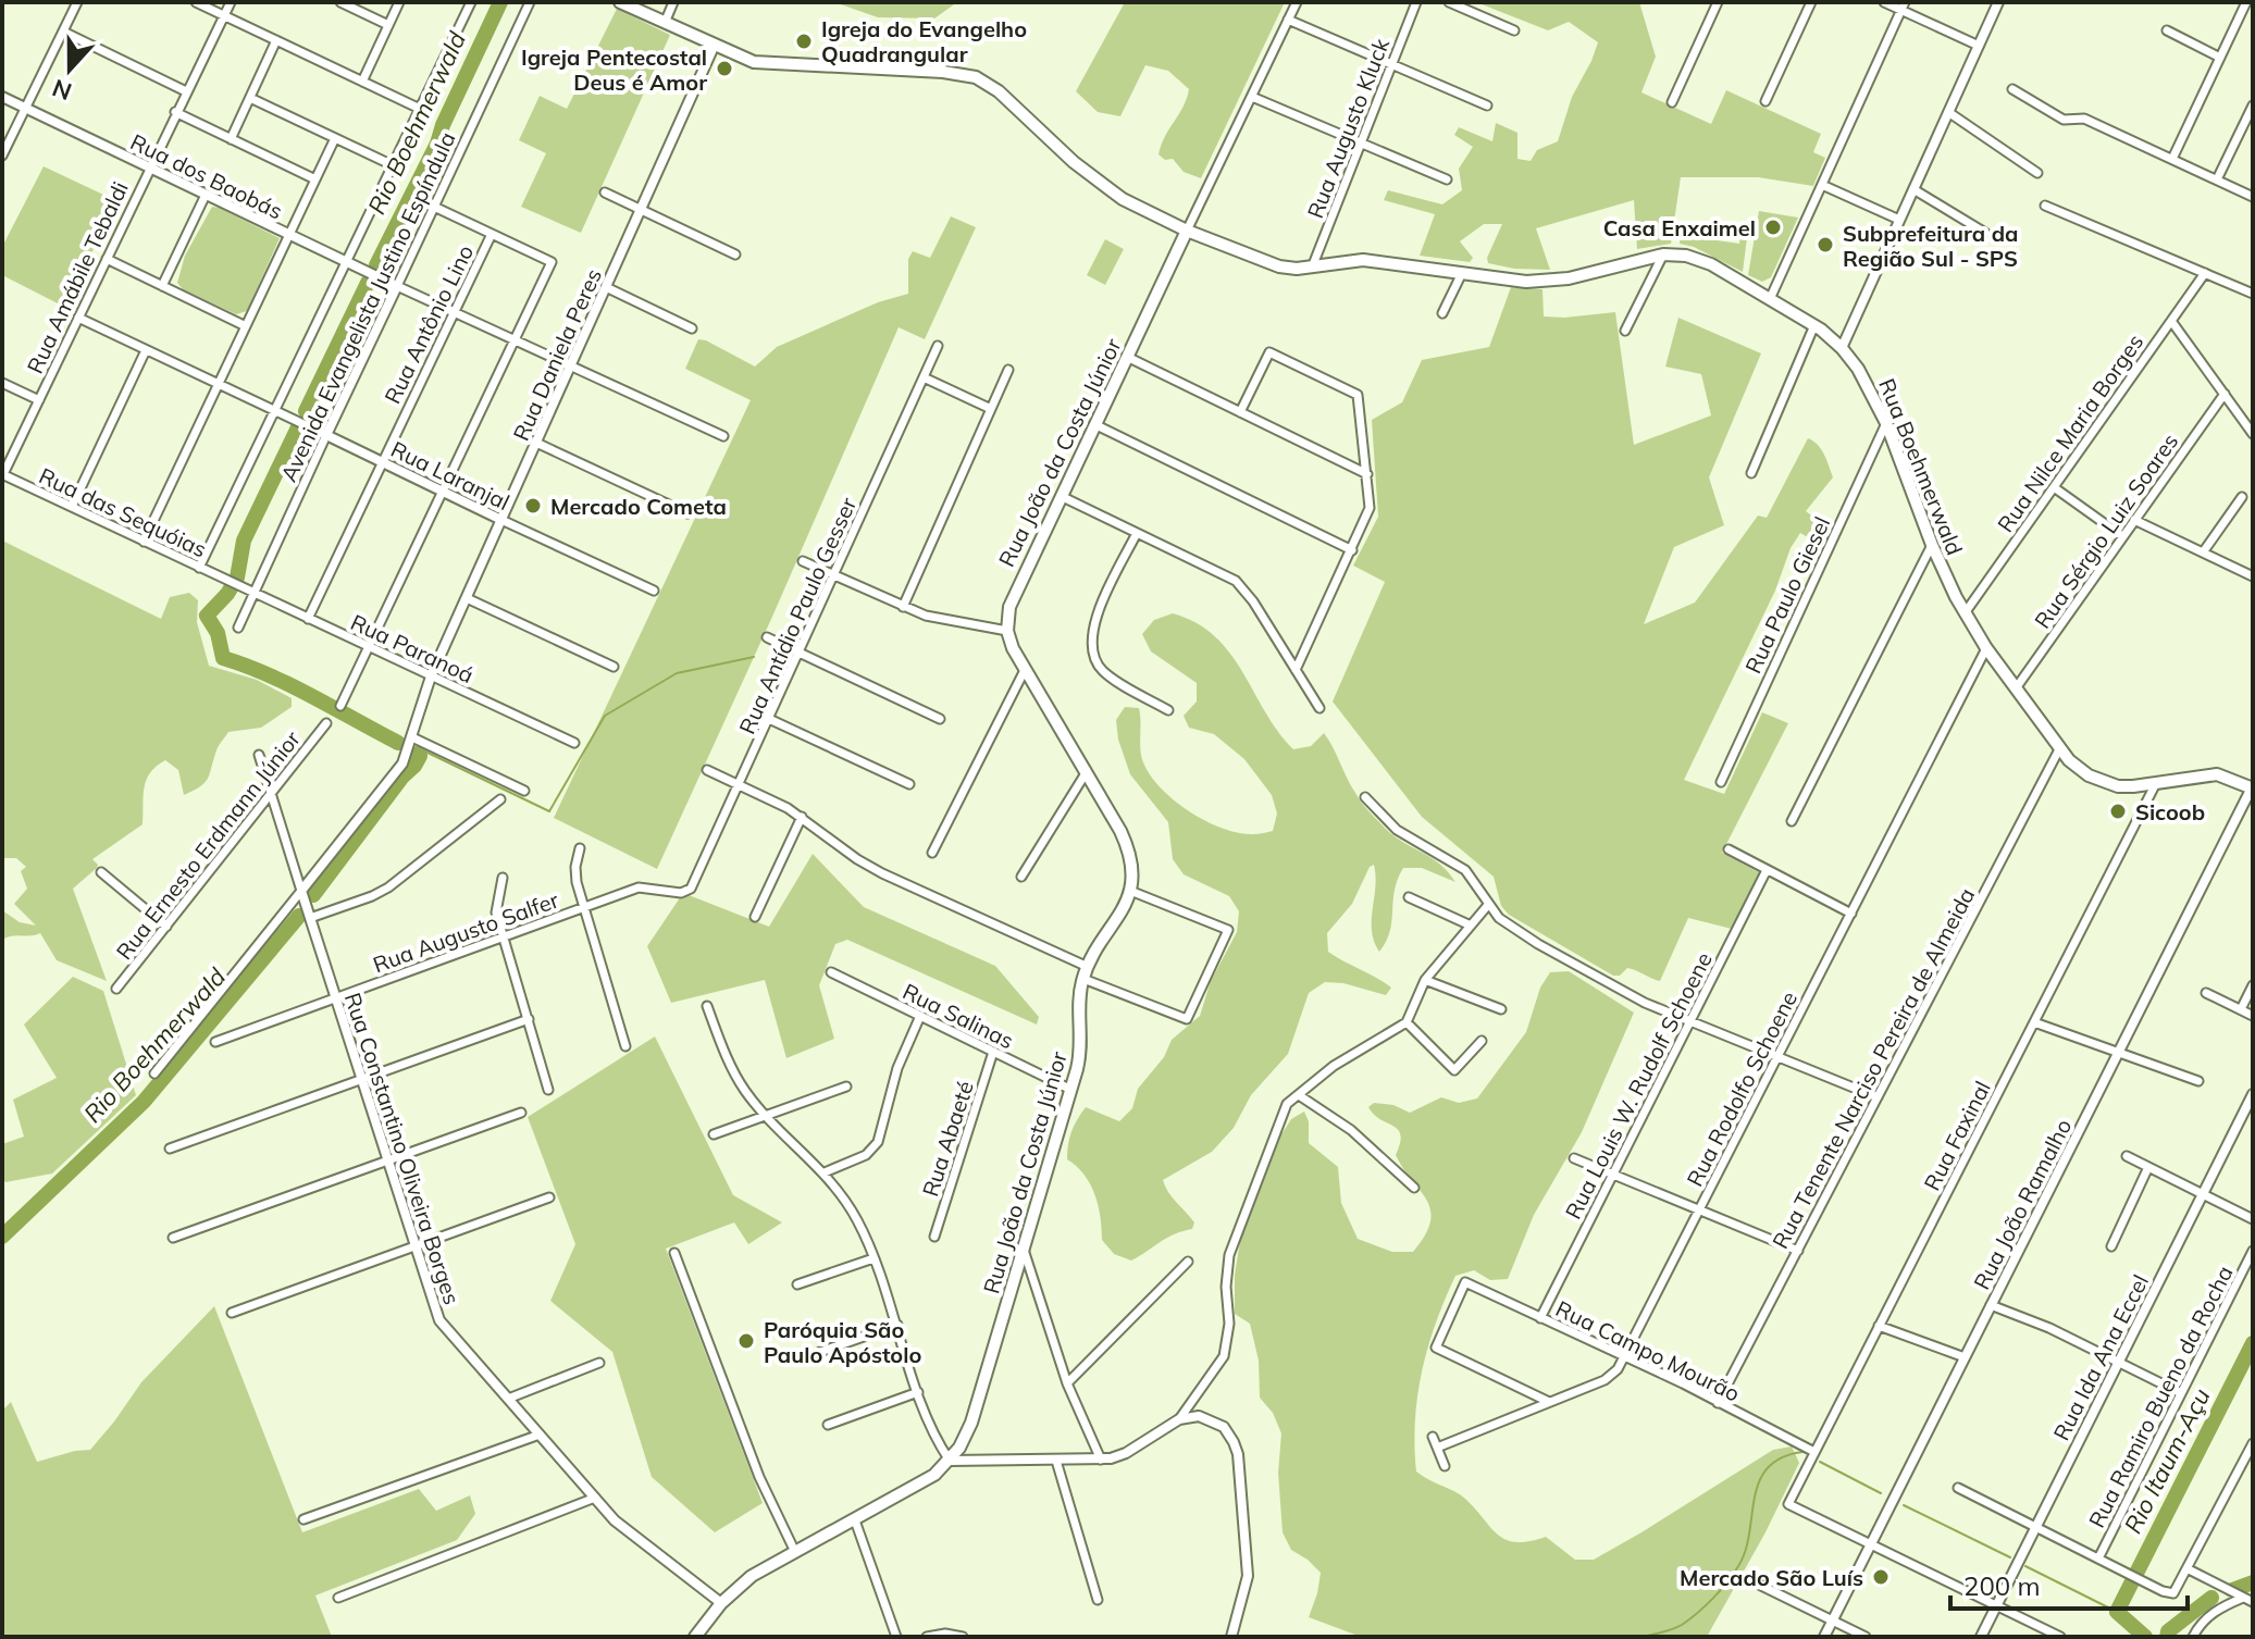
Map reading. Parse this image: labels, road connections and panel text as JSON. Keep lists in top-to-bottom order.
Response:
{
  "streets": {
    "main road": ["Rua João da Costa Júnior", "Rua Boehmerwald"],
    "street": [
      "Rua Augusto Kluck",
      "Rua dos Baobás",
      "Rua Amábile Tebaldi",
      "Avenida Evangelista Justino Espíndula",
      "Rua Antônio Lino",
      "Rua Daniela Peres",
      "Rua Nilce Maria Borges",
      "Rua Laranjal",
      "Rua das Sequóias",
      "Rua Sérgio Luiz Soares",
      "Rua Paulo Giesel",
      "Rua Antídio Paulo Gesser",
      "Rua Paranoá",
      "Rua Ernesto Erdmann Júnior",
      "Rua Augusto Salfer",
      "Rua Salinas",
      "Rua Tenente Narciso Pereira de Almeida",
      "Rua Louis W. Rudolf Schoene",
      "Rua Rodolfo Schoene",
      "Rua Faxinal",
      "Rua Abaeté",
      "Rua Constantino Oliveira Borges",
      "Rua João Ramalho",
      "Rua Campo Mourão",
      "Rua Ida Ana Eccel",
      "Rua Ramiro Bueno da Rocha"
    ]
  },
  "crossings": [
    ["Rua Augusto Kluck", "Rua Boehmerwald"],
    ["Rua dos Baobás", "Rua Amábile Tebaldi"],
    ["Rua dos Baobás", "Avenida Evangelista Justino Espíndula"],
    ["Rua Amábile Tebaldi", "Rua das Sequóias"],
    ["Avenida Evangelista Justino Espíndula", "Rua Laranjal"],
    ["Avenida Evangelista Justino Espíndula", "Rua Paranoá"],
    ["Rua Antônio Lino", "Rua Laranjal"],
    ["Rua Antônio Lino", "Rua Paranoá"],
    ["Rua Daniela Peres", "Rua Boehmerwald"],
    ["Rua Daniela Peres", "Rua Laranjal"],
    ["Rua Daniela Peres", "Rua Paranoá"],
    ["Rua Daniela Peres", "Rua Constantino Oliveira Borges"],
    ["Rua Nilce Maria Borges", "Rua Boehmerwald"],
    ["Rua João da Costa Júnior", "Rua Boehmerwald"],
    ["Rua João da Costa Júnior", "Rua Salinas"],
    ["Rua João da Costa Júnior", "Rua Constantino Oliveira Borges"],
    ["Rua Boehmerwald", "Rua Sérgio Luiz Soares"],
    ["Rua Boehmerwald", "Rua Paulo Giesel"],
    ["Rua Boehmerwald", "Rua Tenente Narciso Pereira de Almeida"],
    ["Rua Boehmerwald", "Rua Rodolfo Schoene"],
    ["Rua Boehmerwald", "Rua Faxinal"],
    ["Rua Boehmerwald", "Rua João Ramalho"],
    ["Rua das Sequóias", "Rua Paranoá"],
    ["Rua Antídio Paulo Gesser", "Rua Augusto Salfer"],
    ["Rua Ernesto Erdmann Júnior", "Rua Constantino Oliveira Borges"],
    ["Rua Augusto Salfer", "Rua Constantino Oliveira Borges"],
    ["Rua Salinas", "Rua Abaeté"],
    ["Rua Tenente Narciso Pereira de Almeida", "Rua Campo Mourão"],
    ["Rua Louis W. Rudolf Schoene", "Rua Campo Mourão"],
    ["Rua Rodolfo Schoene", "Rua Campo Mourão"],
    ["Rua Faxinal", "Rua João Ramalho"],
    ["Rua Faxinal", "Rua Campo Mourão"]
  ],
  "water": ["Rio Boehmerwald", "Rio Itaum-Açu"],
  "places": [
    "Igreja do Evangelho Quadrangular",
    "Igreja Pentecostal Deus é Amor",
    "Casa Enxaimel",
    "Subprefeitura da Região Sul - SPS",
    "Mercado Cometa",
    "Sicoob",
    "Paróquia São Paulo Apóstolo",
    "Mercado São Luís"
  ],
  "scale_bar": "200 m",
  "north": "bottom"
}
